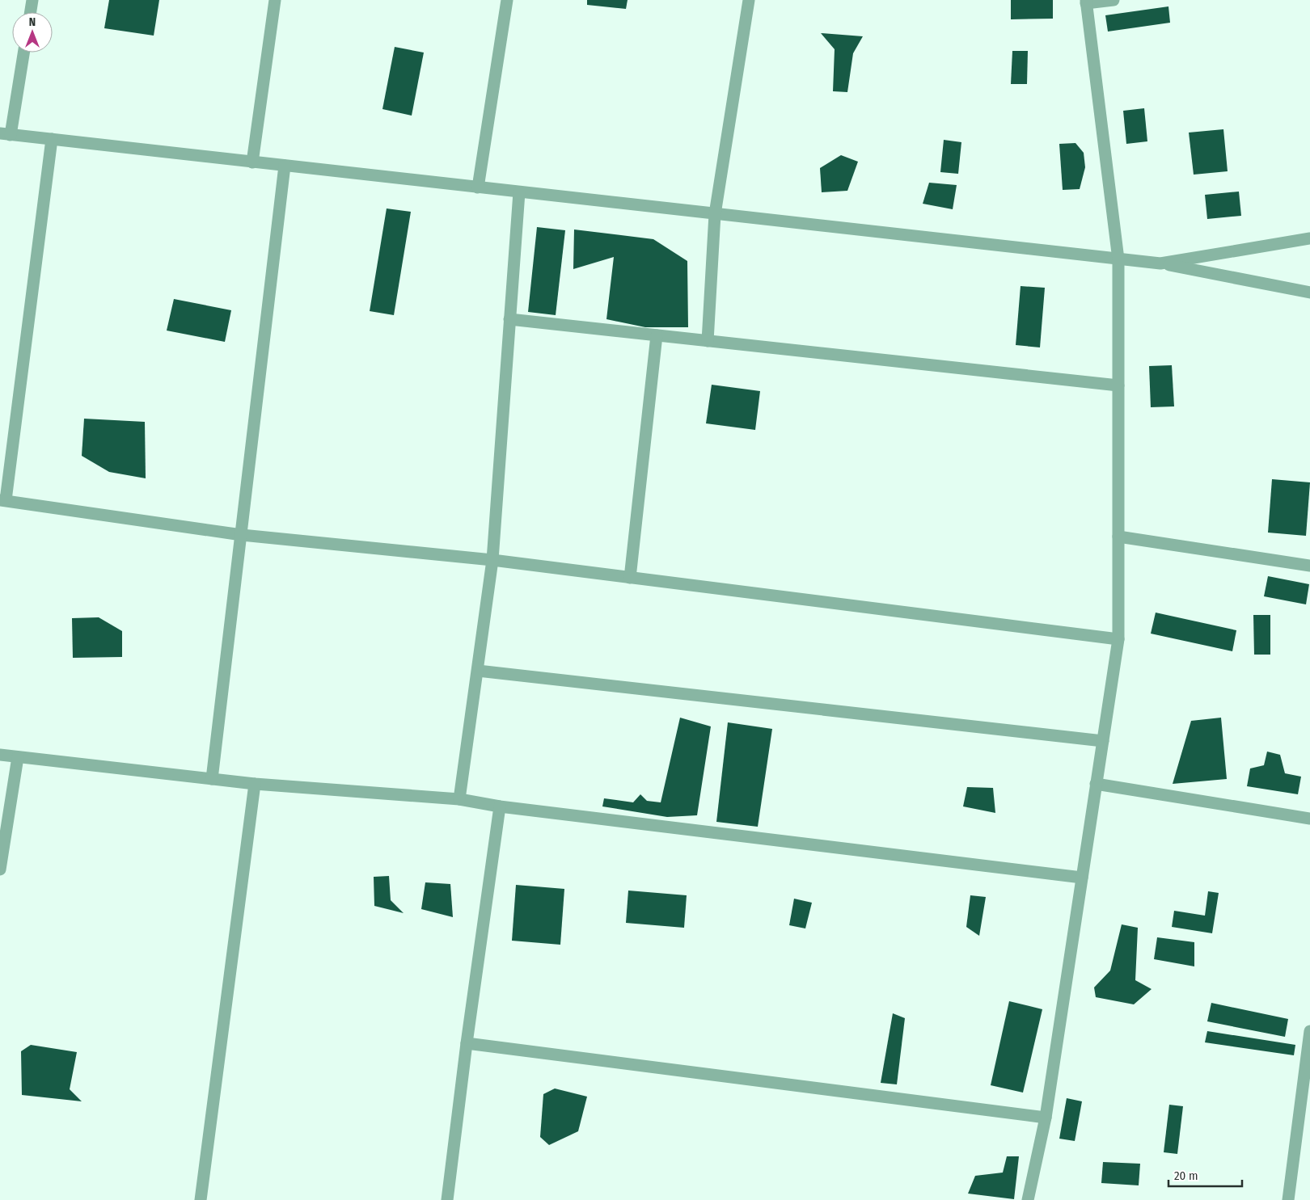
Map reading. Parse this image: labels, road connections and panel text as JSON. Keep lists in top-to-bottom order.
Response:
{
  "scale_bar": "20 m",
  "north": "top"
}
